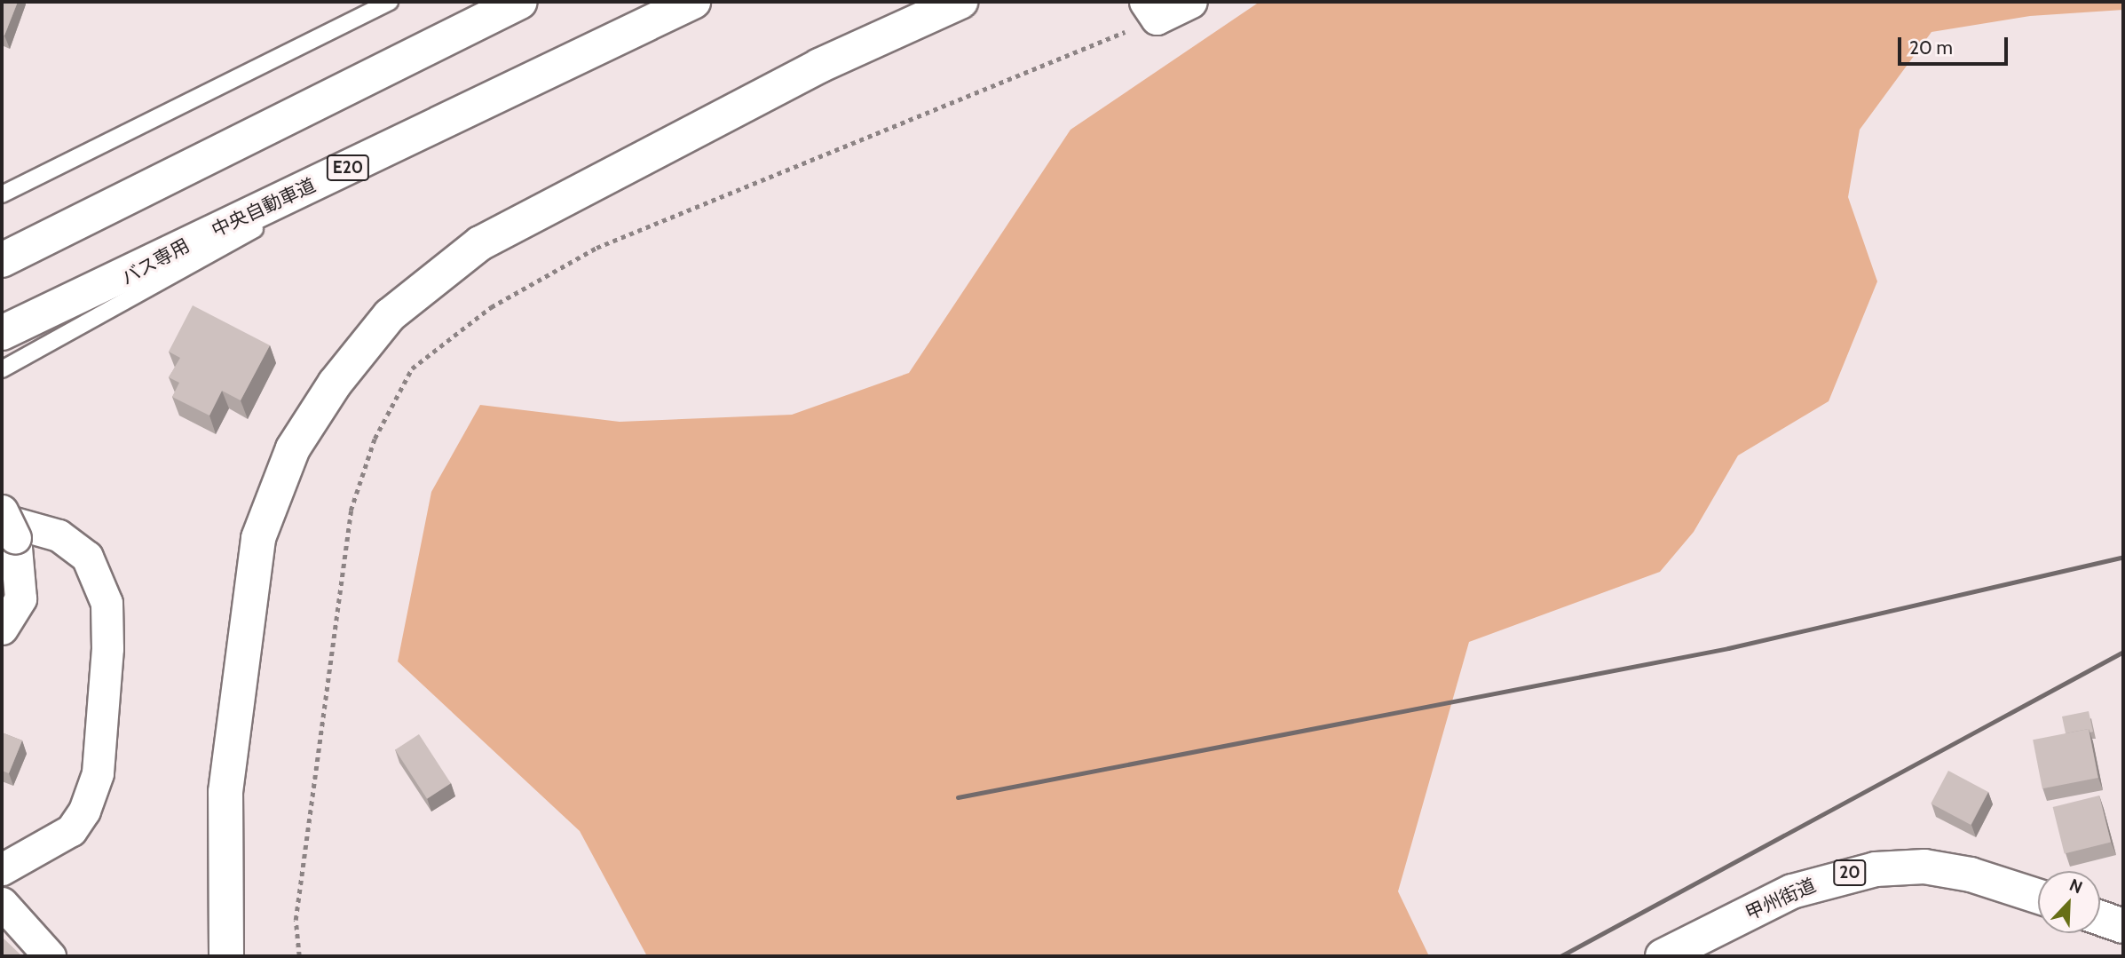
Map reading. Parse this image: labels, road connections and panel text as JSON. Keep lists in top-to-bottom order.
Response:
{
  "streets": {
    "highway": [
      "E20",
      "中央自動車道",
      "20",
      "甲州街道"
    ],
    "lane": ["バス専用"]
  },
  "crossings": [
    ["中央自動車道", "バス専用"]
  ],
  "scale_bar": "20 m",
  "north": "top right"
}
